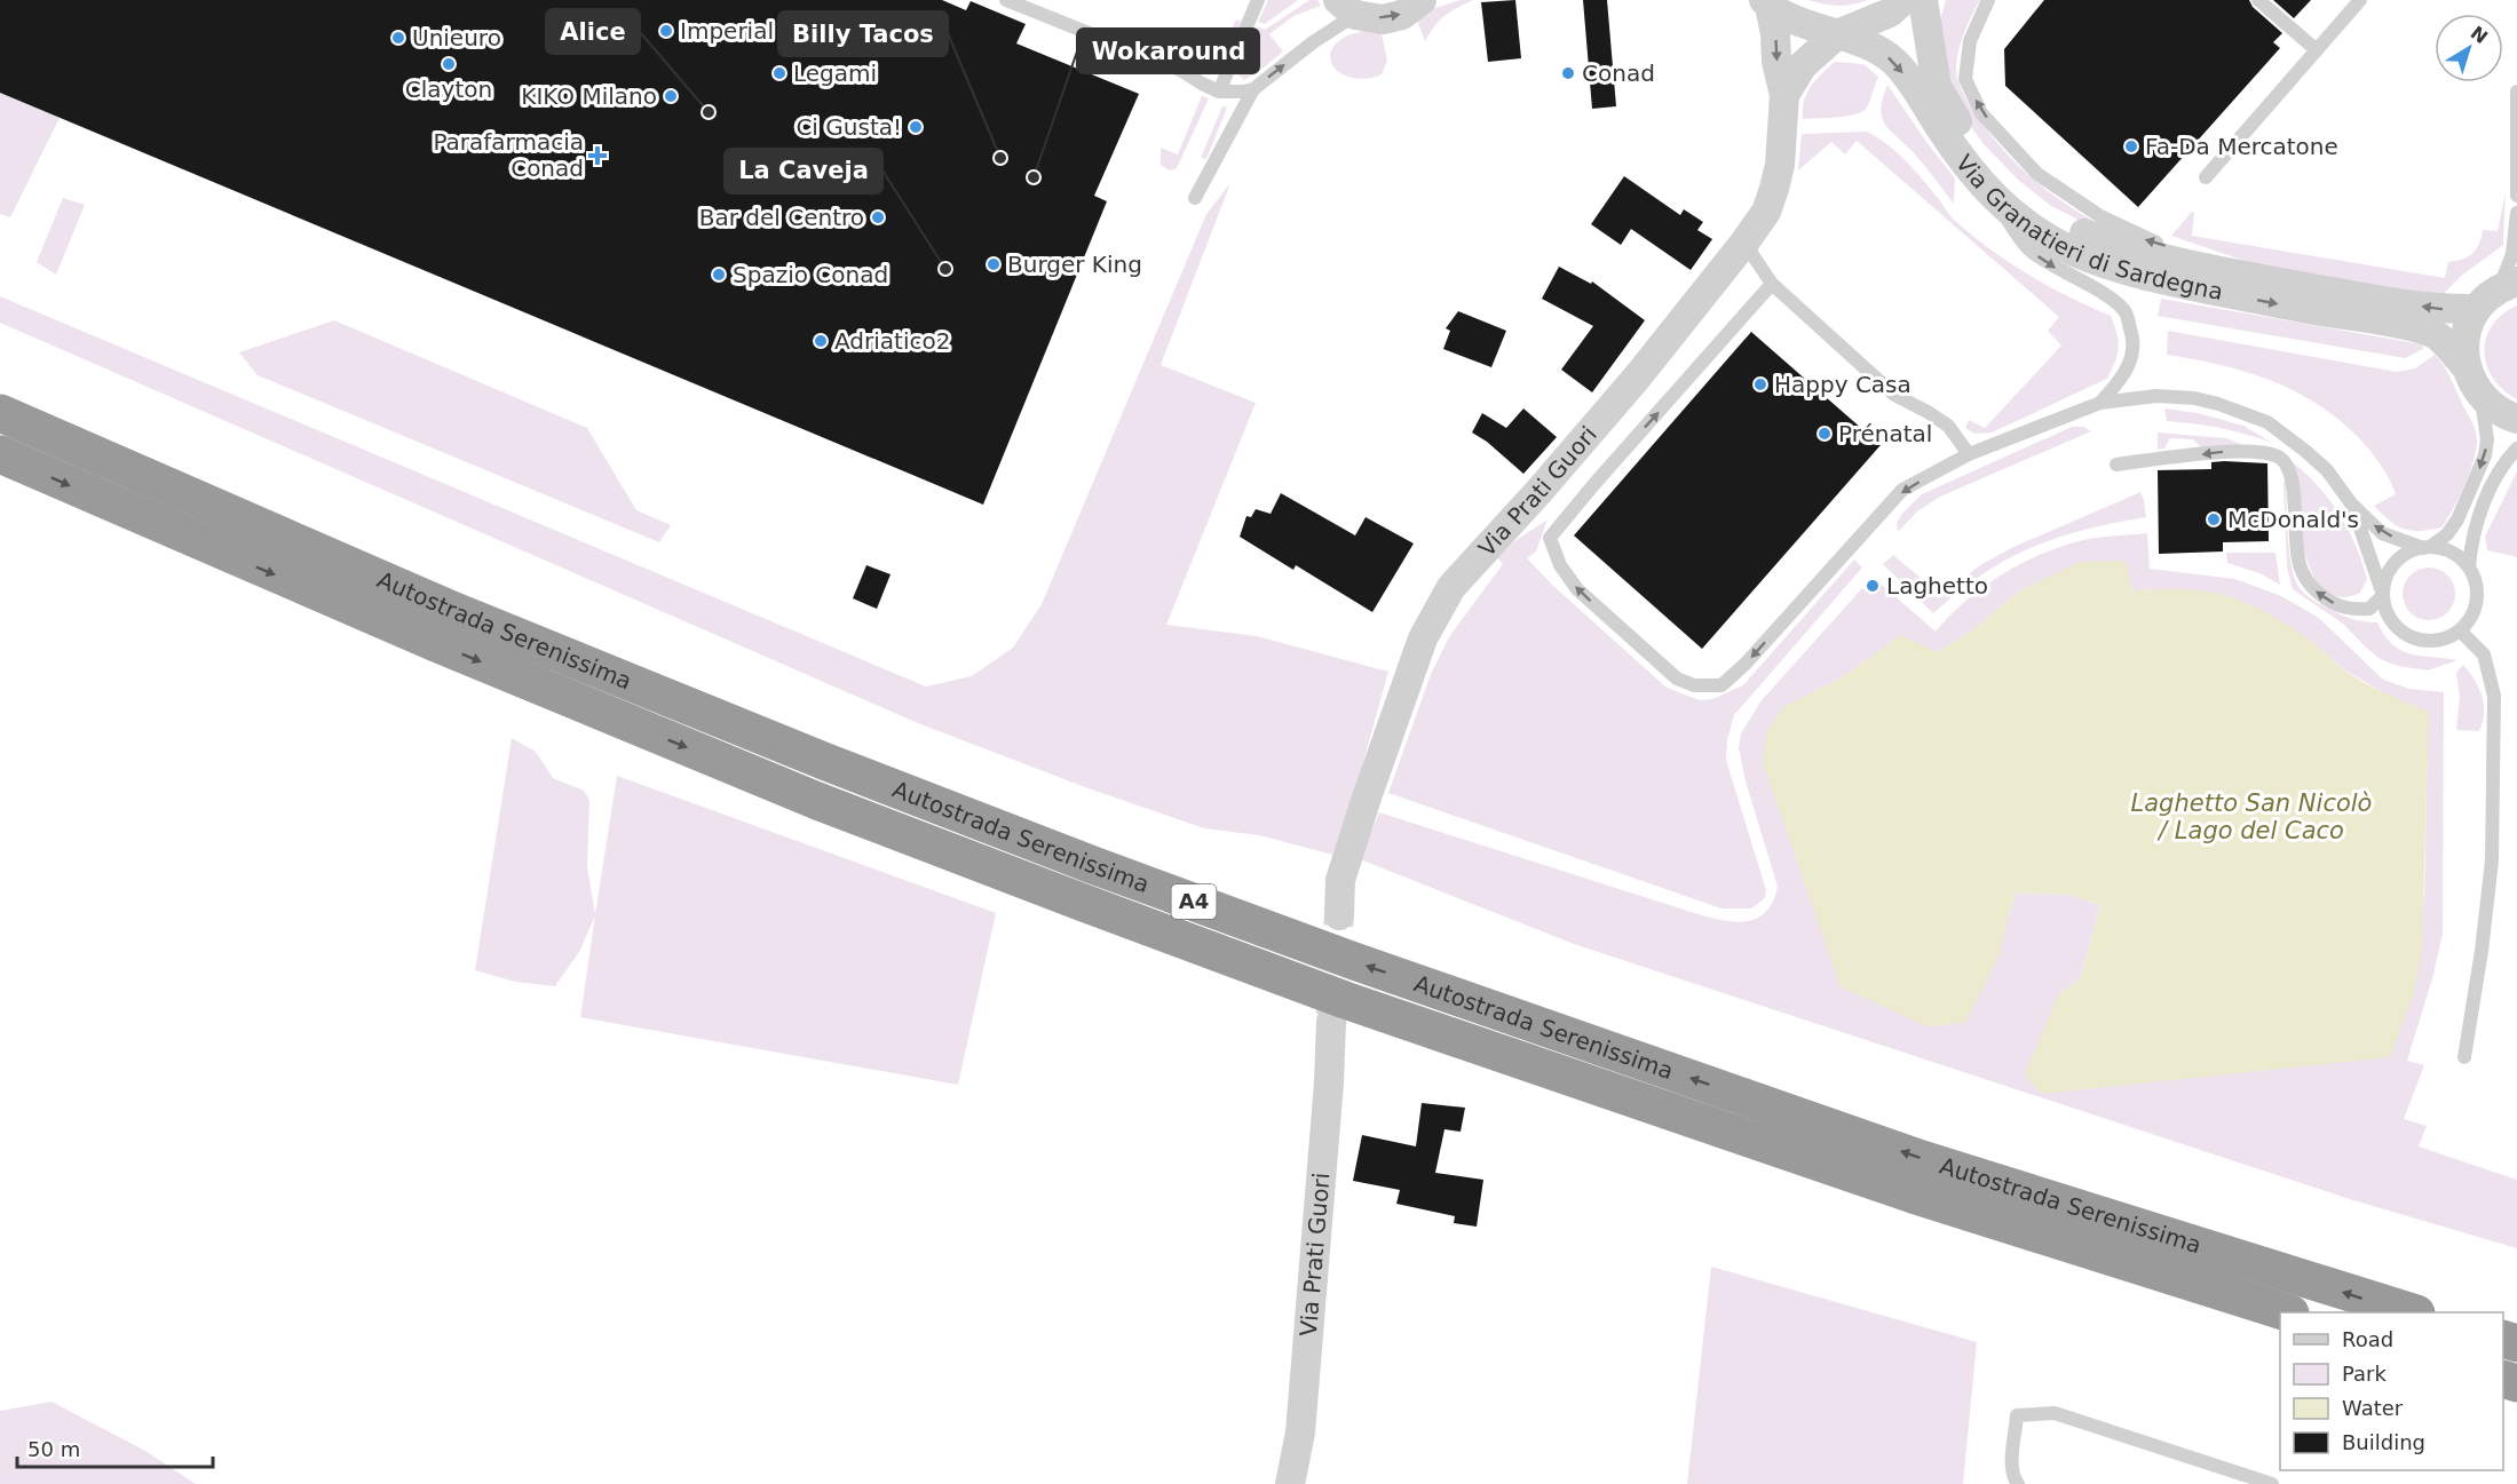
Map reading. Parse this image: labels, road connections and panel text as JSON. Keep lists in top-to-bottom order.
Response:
{
  "streets": {
    "highway": ["Autostrada Serenissima", "A4"],
    "street": ["Via Granatieri di Sardegna", "Via Prati Guori"]
  },
  "water": ["Laghetto San Nicolò / Lago del Caco"],
  "places": {
    "other": [
      "Imperial",
      "Unieuro",
      "Clayton",
      "Legami",
      "Conad",
      "KIKO Milano",
      "Alice",
      "Ci Gusta!",
      "Fa-Da Mercatone",
      "Billy Tacos",
      "Wokaround",
      "Bar del Centro",
      "Burger King",
      "La Caveja",
      "Spazio Conad",
      "Adriatico2",
      "Happy Casa",
      "Prénatal",
      "McDonald's",
      "Laghetto"
    ],
    "health": ["Parafarmacia Conad"]
  },
  "legend": [
    "Road",
    "Park",
    "Water",
    "Building"
  ],
  "scale_bar": "50 m",
  "north": "top right"
}
